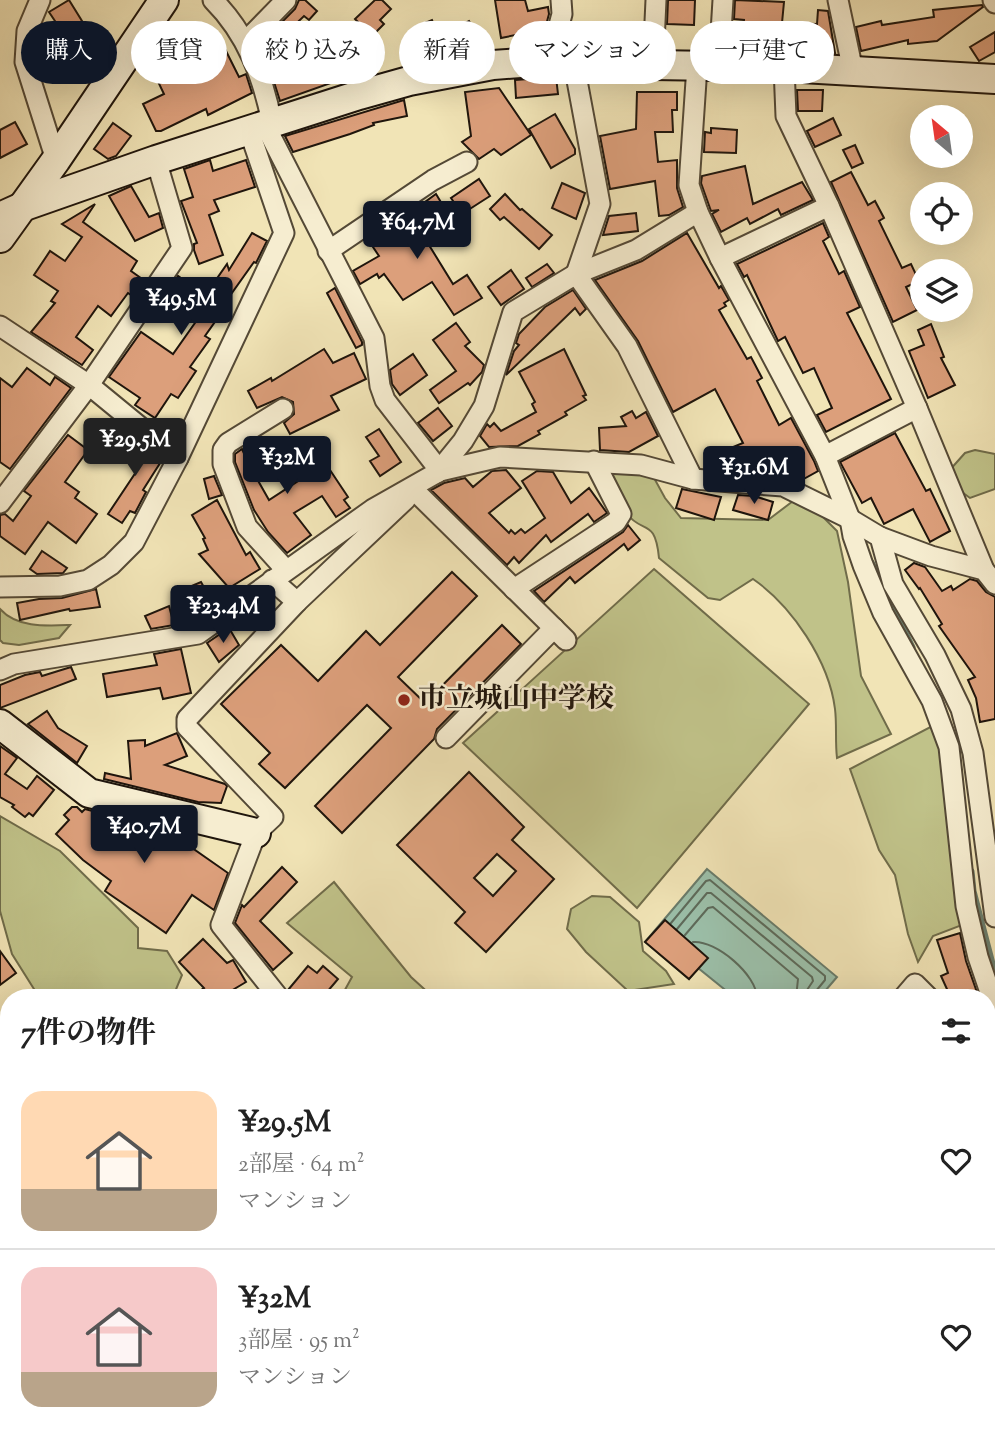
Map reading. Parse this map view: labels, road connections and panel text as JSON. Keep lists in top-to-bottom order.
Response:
{
  "places": ["市立城山中学校"],
  "north": "top left",
  "page": {
    "chip": [
      "購入",
      "賃貸",
      "絞り込み",
      "新着",
      "マンション",
      "一戸建て"
    ],
    "price": [
      "¥64.7M",
      "¥49.5M",
      "¥29.5M",
      "¥32M",
      "¥31.6M",
      "¥23.4M",
      "¥40.7M"
    ],
    "heading": "7件の物件",
    "list": [
      {
        "name": "¥29.5M",
        "note": "2部屋 · 64 m² · マンション"
      },
      {
        "name": "¥32M",
        "note": "3部屋 · 95 m² · マンション"
      }
    ]
  }
}
